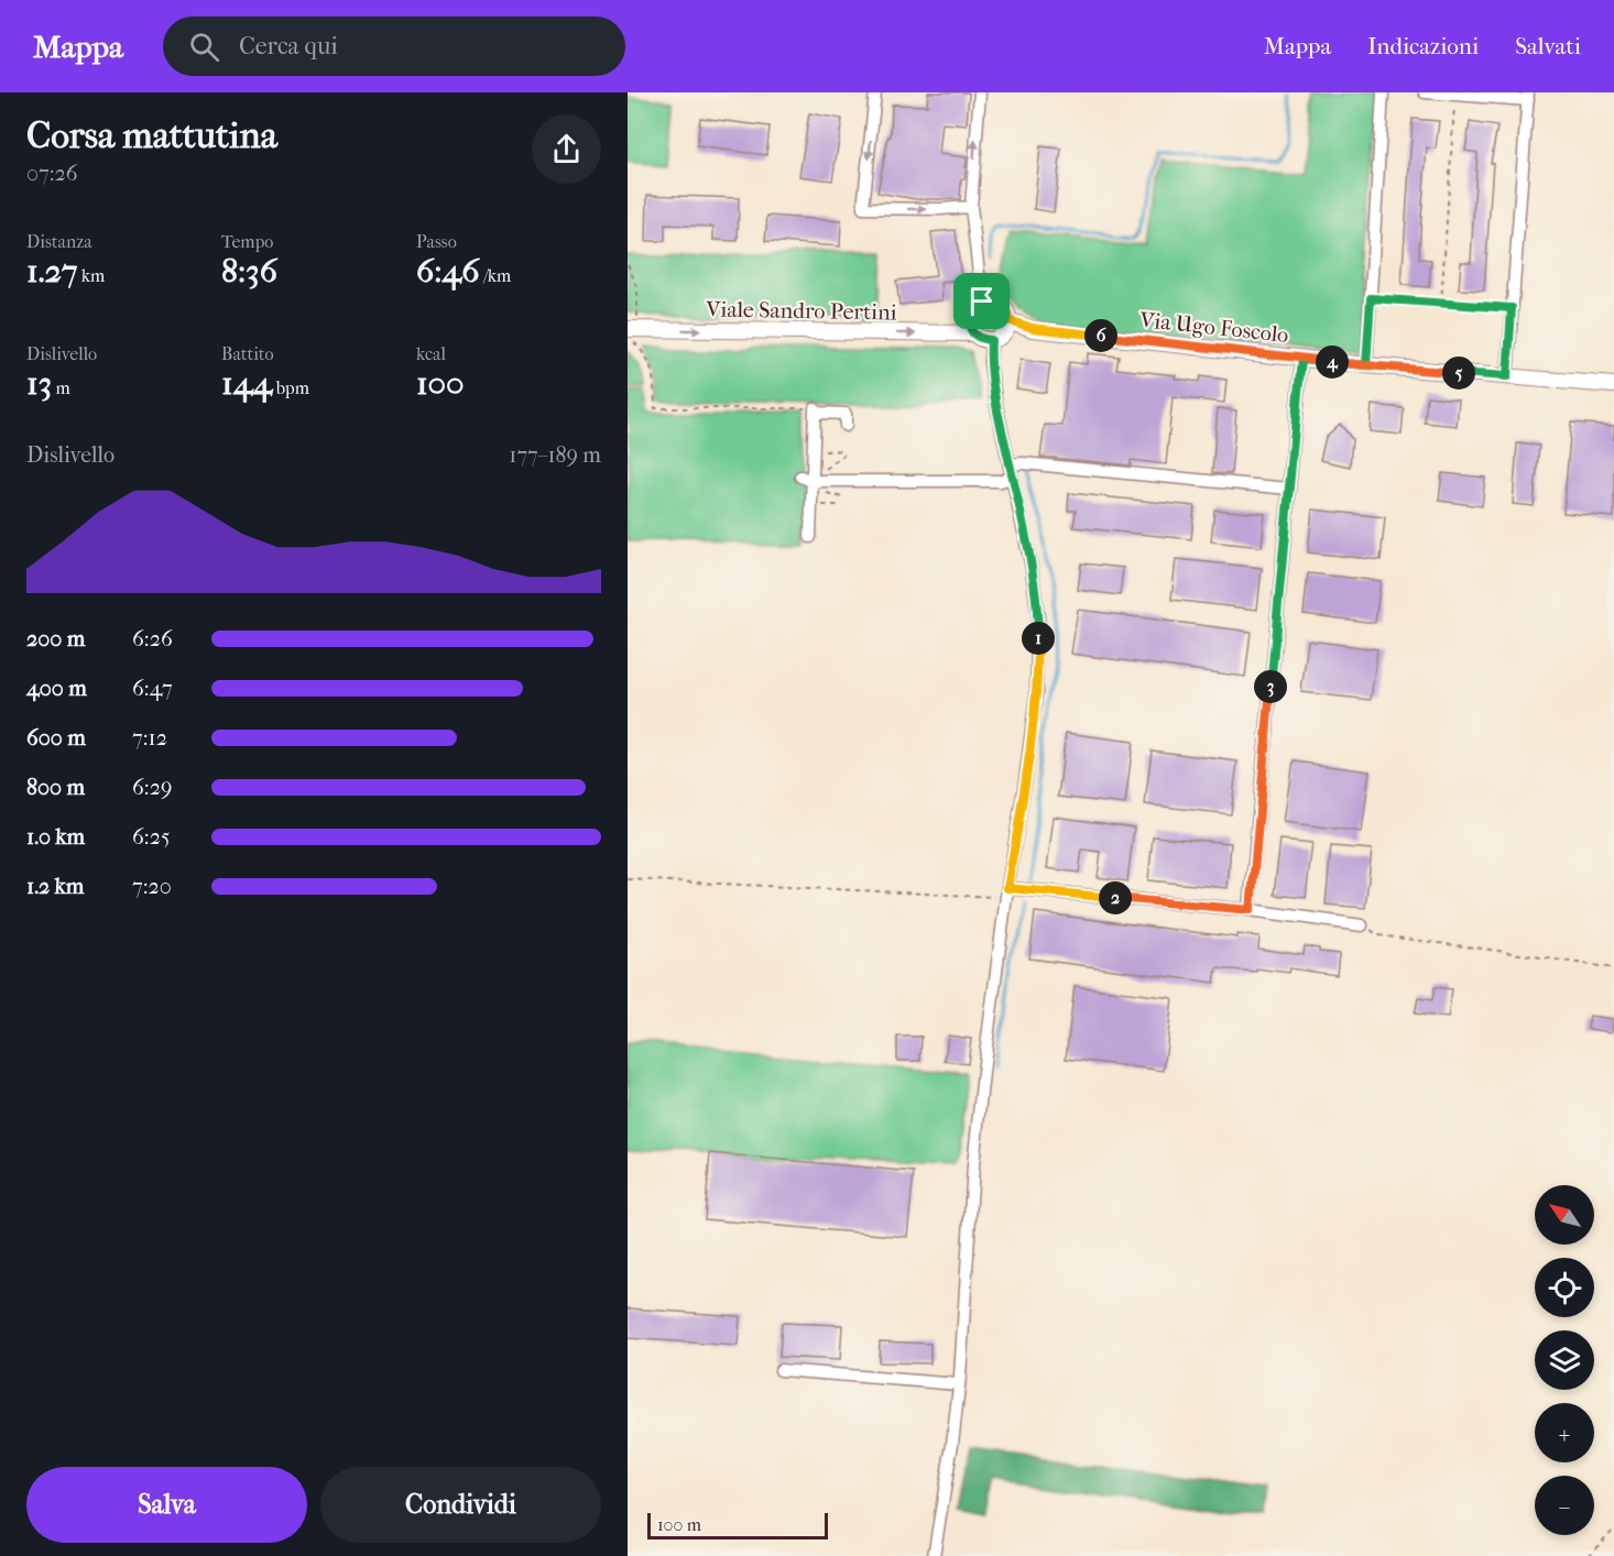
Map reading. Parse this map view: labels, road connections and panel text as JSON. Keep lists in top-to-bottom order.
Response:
{
  "streets": {
    "main road": ["Viale Sandro Pertini", "Via Ugo Foscolo"]
  },
  "crossings": [
    ["Viale Sandro Pertini", "Via Ugo Foscolo"]
  ],
  "one_way": ["Viale Sandro Pertini"],
  "scale_bar": "100 m",
  "north": "top left",
  "page": {
    "header": "Mappa",
    "search": "Cerca qui",
    "nav": ["Mappa", "Indicazioni", "Salvati"],
    "heading": ["Corsa mattutina", "07:26"],
    "stats": [
      ["Distanza", "1.27 km"],
      ["Tempo", "8:36"],
      ["Passo", "6:46 /km"],
      ["Dislivello", "13 m"],
      ["Battito", "144 bpm"],
      ["kcal", "100"]
    ],
    "pins": [
      "6",
      "4",
      "5",
      "1",
      "3",
      "2"
    ],
    "chart": ["Dislivello", "177–189 m"],
    "list": [
      {
        "name": "200 m",
        "note": "6:26"
      },
      {
        "name": "400 m",
        "note": "6:47"
      },
      {
        "name": "600 m",
        "note": "7:12"
      },
      {
        "name": "800 m",
        "note": "6:29"
      },
      {
        "name": "1.0 km",
        "note": "6:25"
      },
      {
        "name": "1.2 km",
        "note": "7:20"
      }
    ],
    "map_buttons": ["+", "−"],
    "buttons": ["Salva", "Condividi"],
    "scale": "100 m"
  }
}
